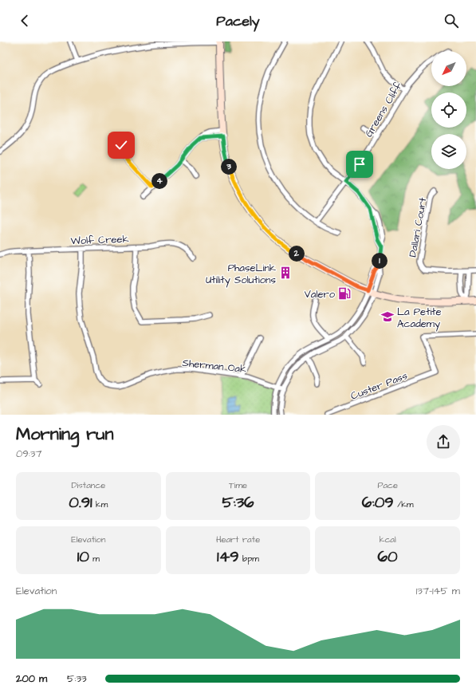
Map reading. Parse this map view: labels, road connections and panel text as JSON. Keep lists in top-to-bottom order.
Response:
{
  "streets": {
    "street": [
      "Greens Cliff",
      "Dallari Court",
      "Wolf Creek",
      "Sherman Oak",
      "Custer Pass"
    ]
  },
  "crossings": [
    ["Wolf Creek", "Sherman Oak"]
  ],
  "places": {
    "building": ["PhaseLink Utility Solutions"],
    "fuel station": ["Valero"],
    "school or university": ["La Petite Academy"]
  },
  "north": "bottom left",
  "page": {
    "header": "Pacely",
    "pins": [
      "3",
      "4",
      "2",
      "1"
    ],
    "heading": ["Morning run", "09:37"],
    "stats": [
      ["Distance", "0.91 km"],
      ["Time", "5:36"],
      ["Pace", "6:09 /km"],
      ["Elevation", "10 m"],
      ["Heart rate", "149 bpm"],
      ["kcal", "60"]
    ],
    "chart": ["Elevation", "137–145 m"],
    "list": [
      {
        "name": "200 m",
        "note": "5:33"
      }
    ]
  }
}
